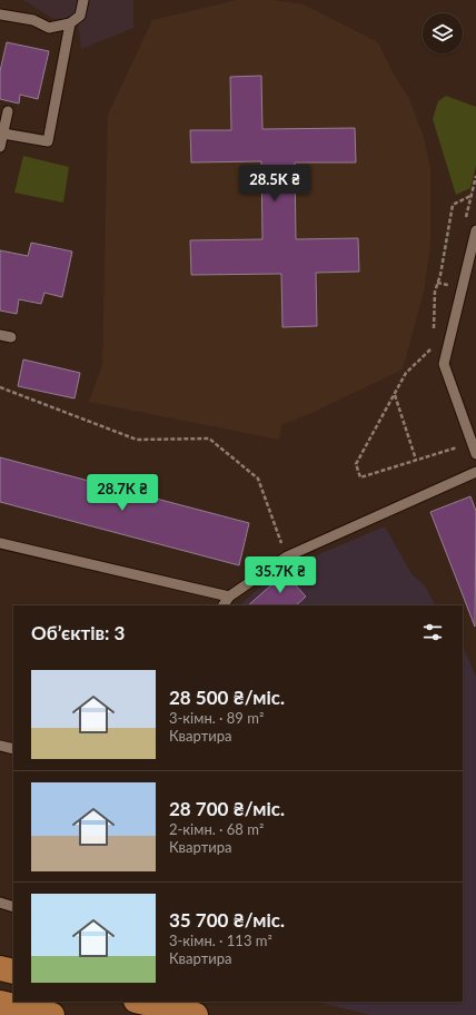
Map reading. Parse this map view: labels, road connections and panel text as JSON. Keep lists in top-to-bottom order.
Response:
{
  "page": {
    "price": ["28.5K ₴", "28.7K ₴", "35.7K ₴"],
    "heading": "Об’єктів: 3",
    "list": [
      {
        "name": "28 500 ₴/міс.",
        "note": "3-кімн. · 89 m² · Квартира"
      },
      {
        "name": "28 700 ₴/міс.",
        "note": "2-кімн. · 68 m² · Квартира"
      },
      {
        "name": "35 700 ₴/міс.",
        "note": "3-кімн. · 113 m² · Квартира"
      }
    ]
  }
}
